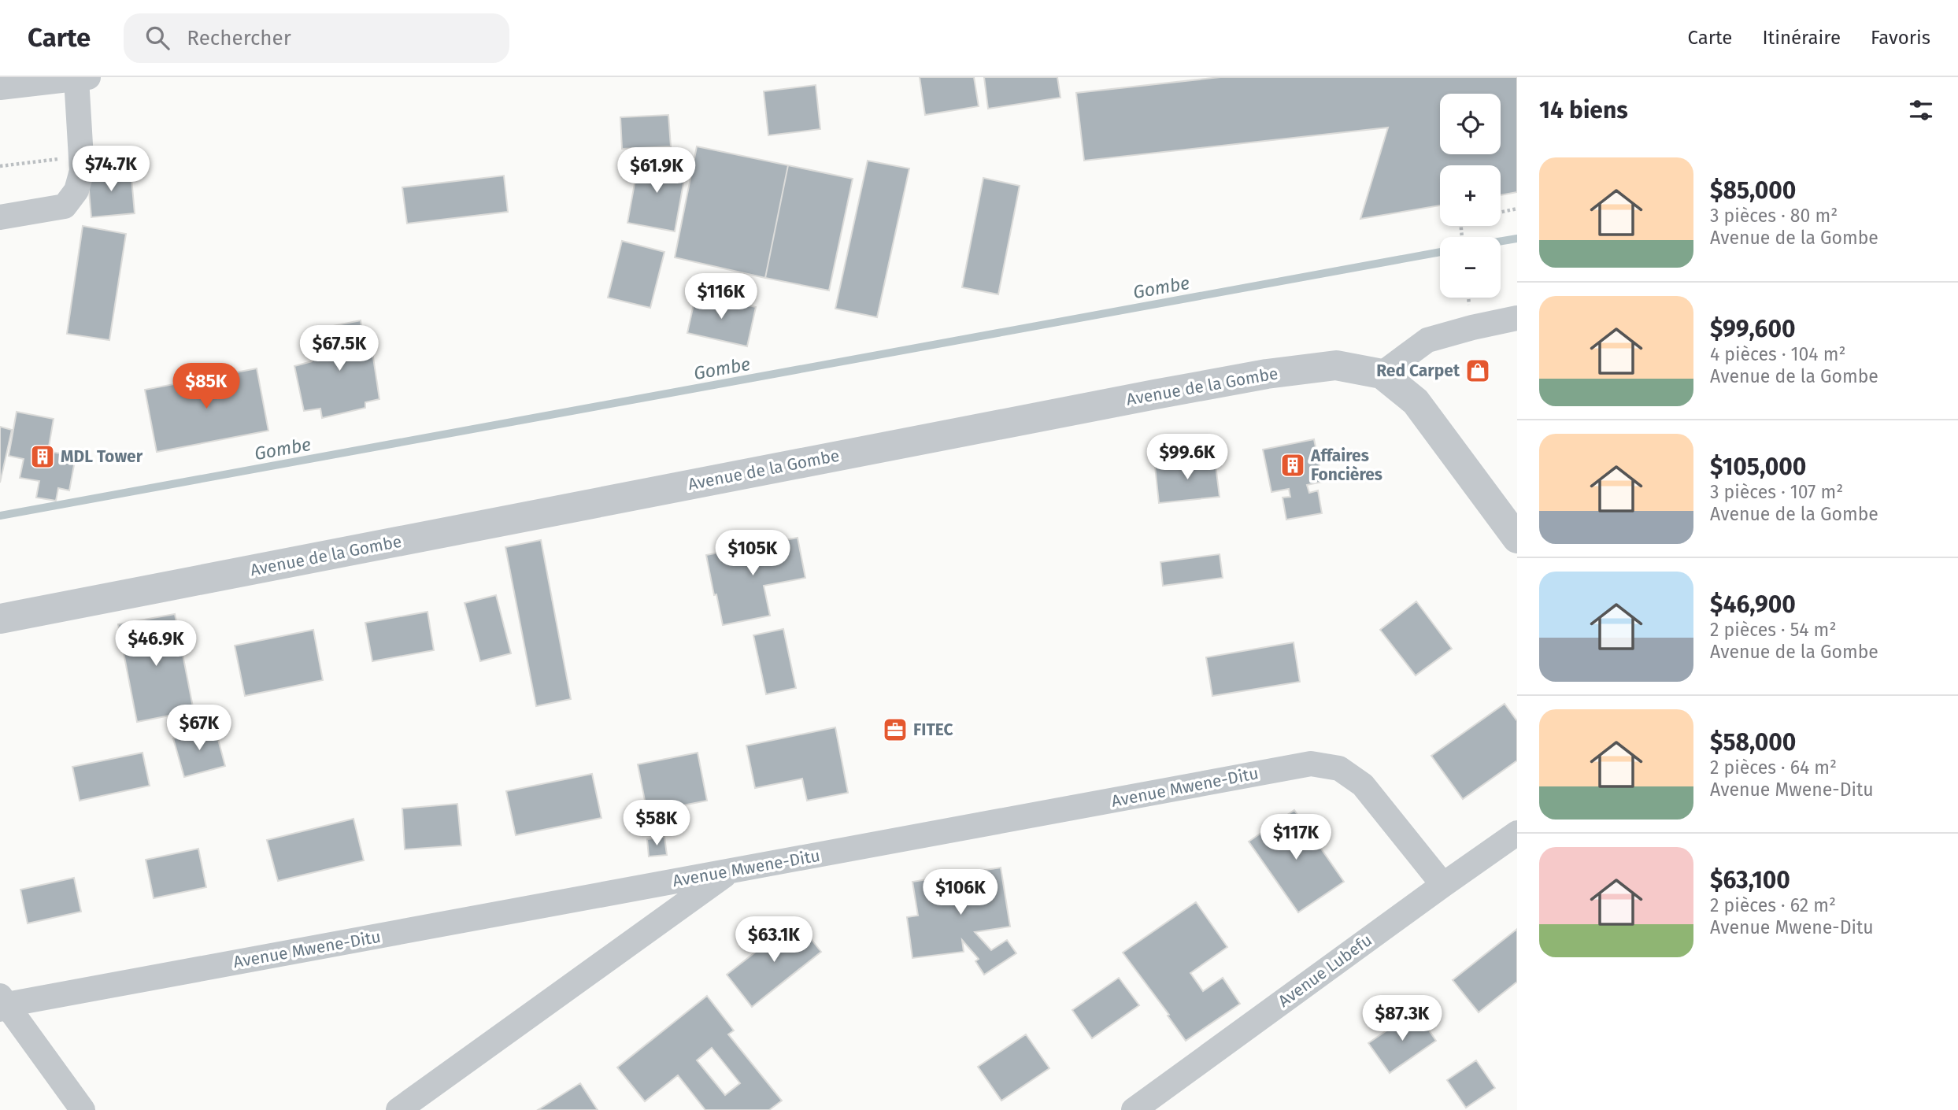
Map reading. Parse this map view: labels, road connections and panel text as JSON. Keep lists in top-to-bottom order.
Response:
{
  "streets": {
    "street": ["Avenue de la Gombe", "Avenue Mwene-Ditu", "Avenue Lubefu"]
  },
  "crossings": [
    ["Avenue Mwene-Ditu", "Avenue Lubefu"]
  ],
  "water": ["Gombe"],
  "places": {
    "shop": ["Red Carpet"],
    "building": ["MDL Tower", "Affaires Foncières"],
    "office": ["FITEC"]
  },
  "page": {
    "header": "Carte",
    "search": "Rechercher",
    "nav": ["Carte", "Itinéraire", "Favoris"],
    "heading": "14 biens",
    "map_buttons": ["+", "−"],
    "list": [
      {
        "name": "$85,000",
        "note": "3 pièces · 80 m² · Avenue de la Gombe"
      },
      {
        "name": "$99,600",
        "note": "4 pièces · 104 m² · Avenue de la Gombe"
      },
      {
        "name": "$105,000",
        "note": "3 pièces · 107 m² · Avenue de la Gombe"
      },
      {
        "name": "$46,900",
        "note": "2 pièces · 54 m² · Avenue de la Gombe"
      },
      {
        "name": "$58,000",
        "note": "2 pièces · 64 m² · Avenue Mwene-Ditu"
      },
      {
        "name": "$63,100",
        "note": "2 pièces · 62 m² · Avenue Mwene-Ditu"
      }
    ],
    "price": [
      "$74.7K",
      "$61.9K",
      "$116K",
      "$67.5K",
      "$85K",
      "$99.6K",
      "$105K",
      "$46.9K",
      "$67K",
      "$58K",
      "$117K",
      "$106K",
      "$63.1K",
      "$87.3K"
    ]
  }
}
